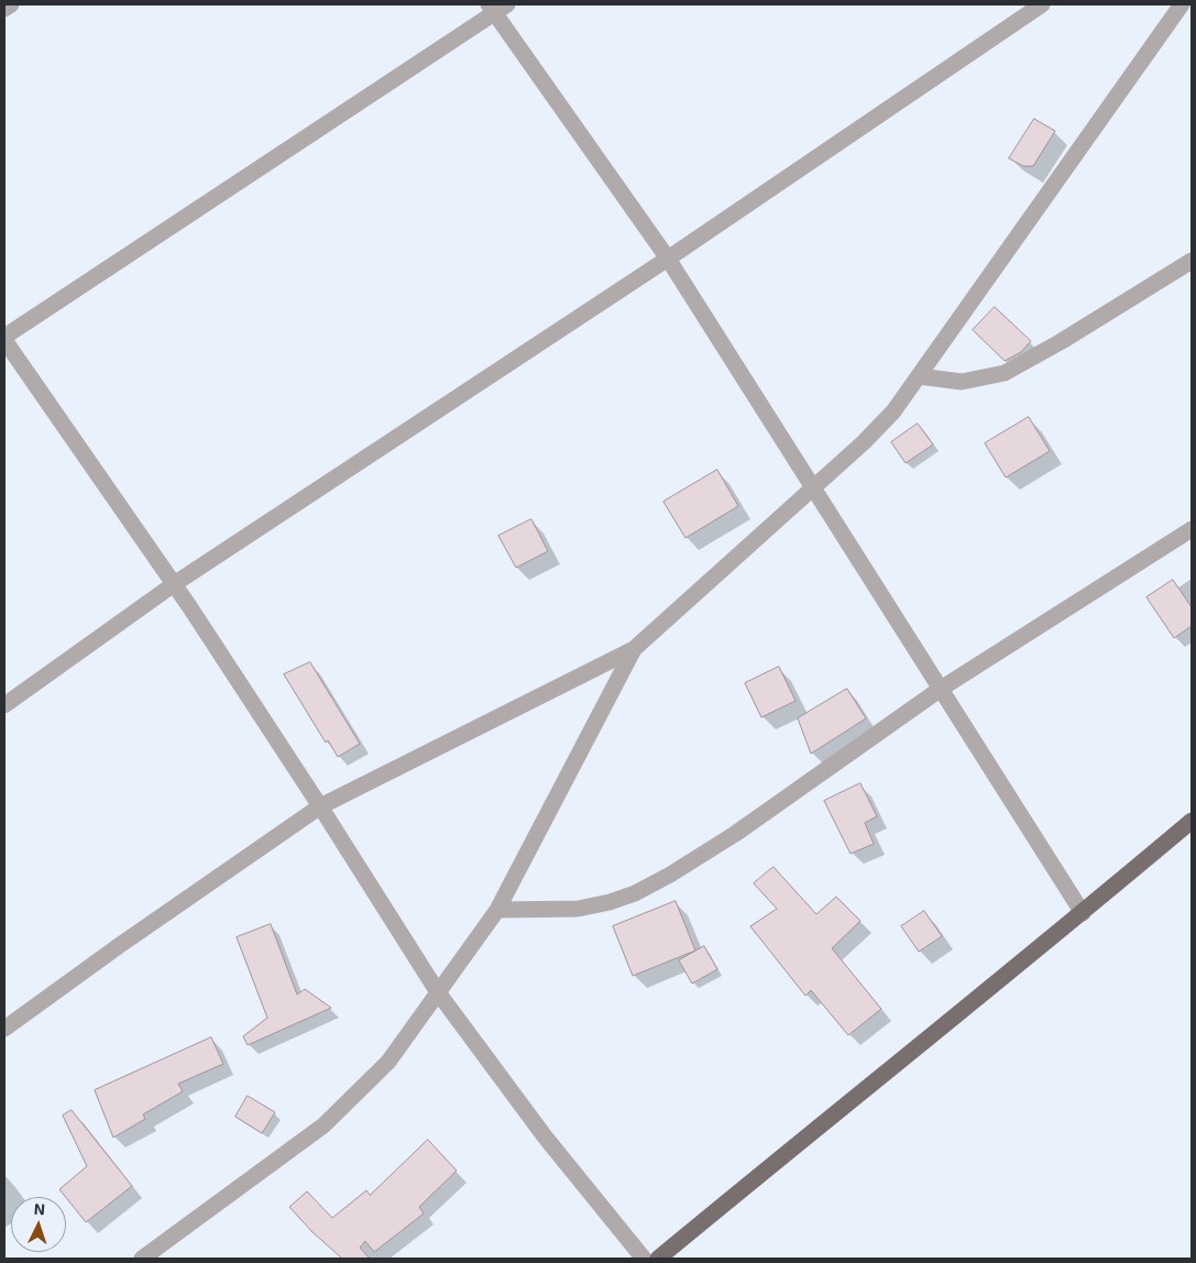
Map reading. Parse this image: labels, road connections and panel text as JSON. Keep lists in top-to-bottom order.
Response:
{
  "north": "top"
}
